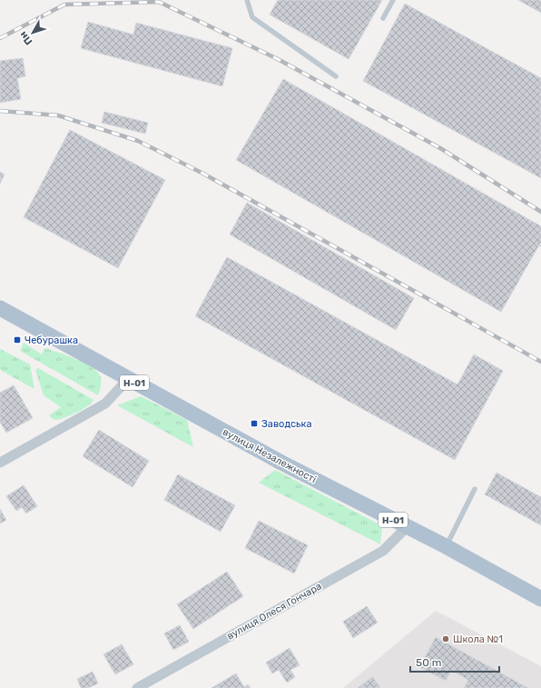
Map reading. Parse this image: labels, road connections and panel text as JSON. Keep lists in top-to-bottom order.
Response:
{
  "streets": {
    "main road": ["Н-01", "вулиця Незалежності"],
    "street": ["вулиця Олеся Гончара"]
  },
  "crossings": [
    ["вулиця Незалежності", "вулиця Олеся Гончара"]
  ],
  "places": {
    "transit": ["Чебурашка", "Заводська"],
    "other": ["Школа №1"]
  },
  "scale_bar": "50 m",
  "north": "bottom left"
}
